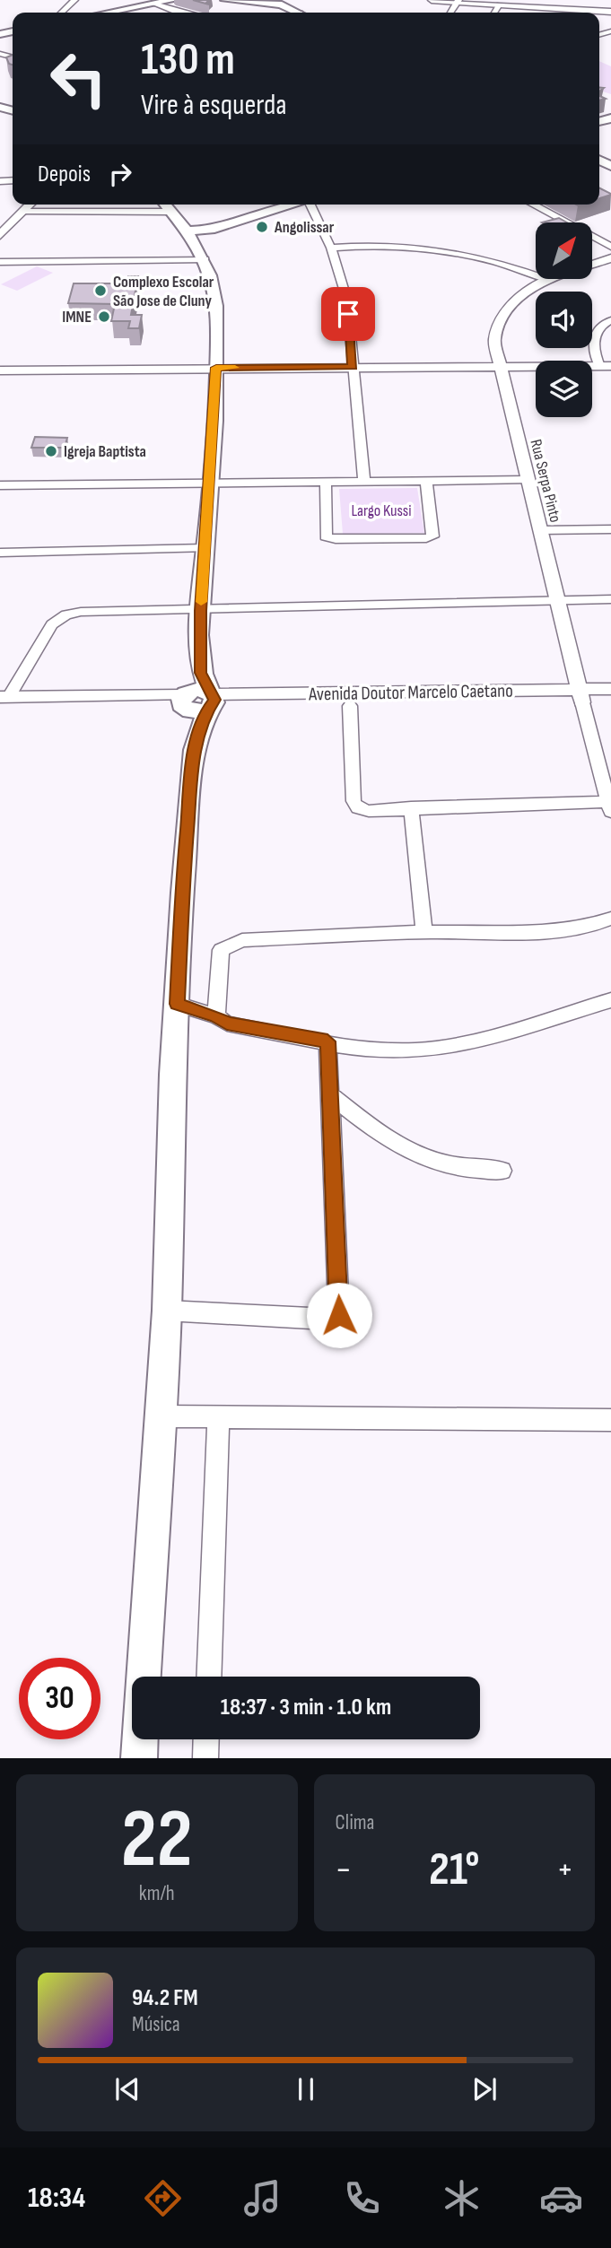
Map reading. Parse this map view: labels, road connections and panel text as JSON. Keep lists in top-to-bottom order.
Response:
{
  "streets": {
    "main road": ["Avenida Doutor Marcelo Caetano"],
    "street": ["Rua Serpa Pinto"]
  },
  "crossings": [
    ["Rua Serpa Pinto", "Avenida Doutor Marcelo Caetano"]
  ],
  "parks": ["Largo Kussi"],
  "places": [
    "Angolissar",
    "Complexo Escolar São Jose de Cluny",
    "IMNE",
    "Igreja Baptista"
  ],
  "north": "top right",
  "page": {
    "turn": ["130 m", "Vire à esquerda"],
    "then": "Depois",
    "limit": "30",
    "trip": "18:37 · 3 min · 1.0 km",
    "tile": [
      ["22", "km/h"],
      "Clima"
    ],
    "heat": ["−", "21°", "+"],
    "song": ["94.2 FM", "Música"],
    "tabs": "18:34"
  }
}
